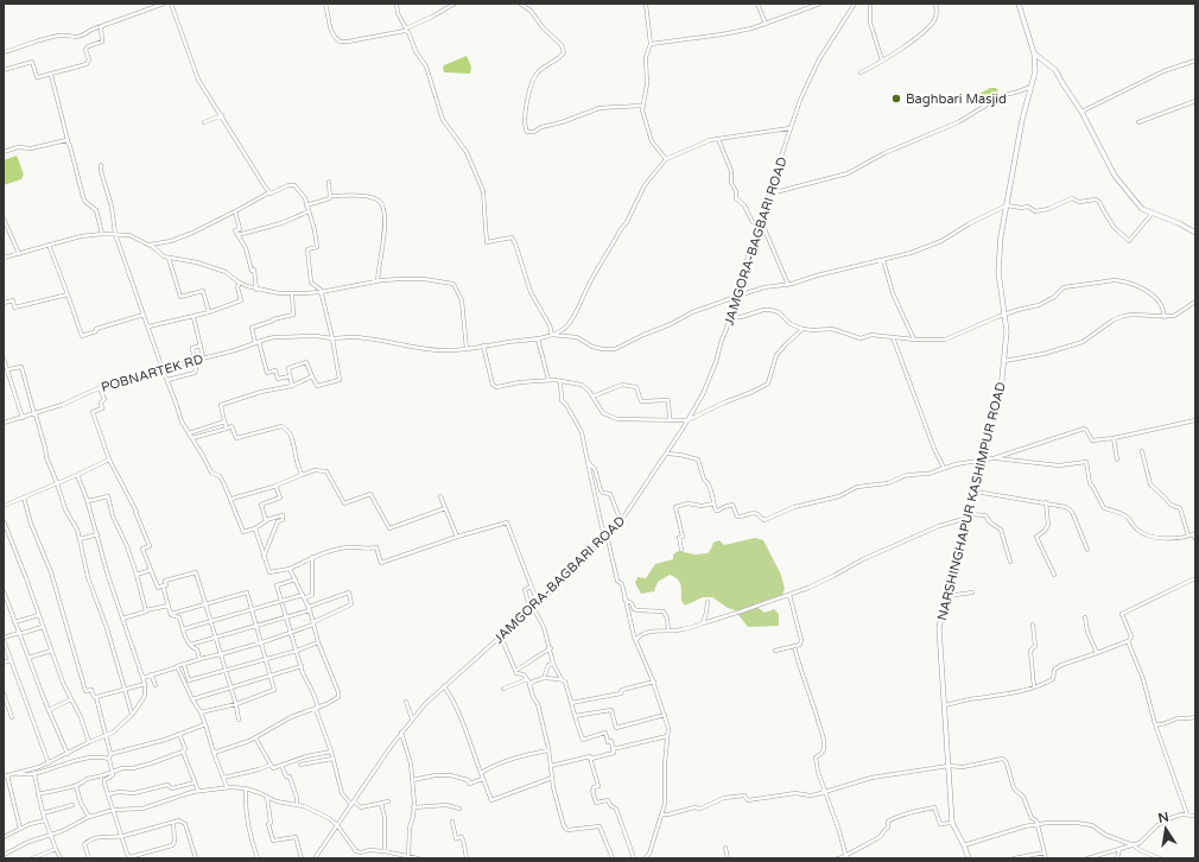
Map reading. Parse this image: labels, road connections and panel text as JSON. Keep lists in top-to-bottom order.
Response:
{
  "streets": {
    "street": ["JAMGORA-BAGBARI ROAD", "POBNARTEK RD", "NARSHINGHAPUR KASHIMPUR ROAD"]
  },
  "places": ["Baghbari Masjid"],
  "north": "top"
}
